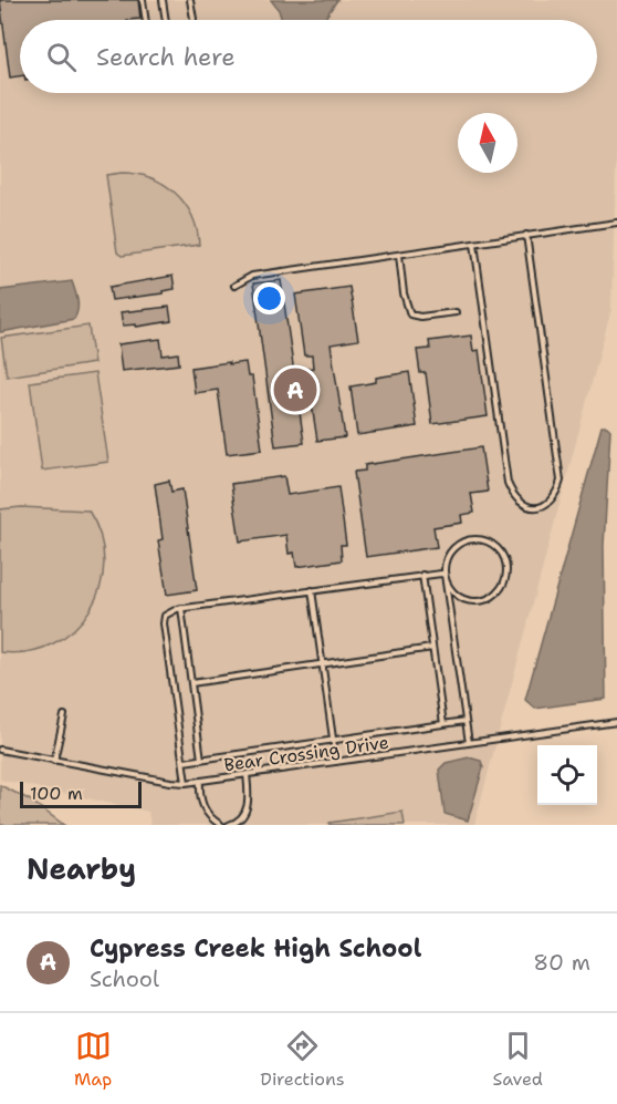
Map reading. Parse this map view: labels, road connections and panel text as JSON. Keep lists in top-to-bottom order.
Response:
{
  "streets": {
    "lane": ["Bear Crossing Drive"]
  },
  "scale_bar": "100 m",
  "north": "top",
  "page": {
    "search": "Search here",
    "pins": "A",
    "scale": "100 m",
    "heading": "Nearby",
    "list": [
      {
        "mark": "A",
        "name": "Cypress Creek High School",
        "note": "School",
        "value": "80 m"
      }
    ],
    "nav": ["Map", "Directions", "Saved"]
  }
}
